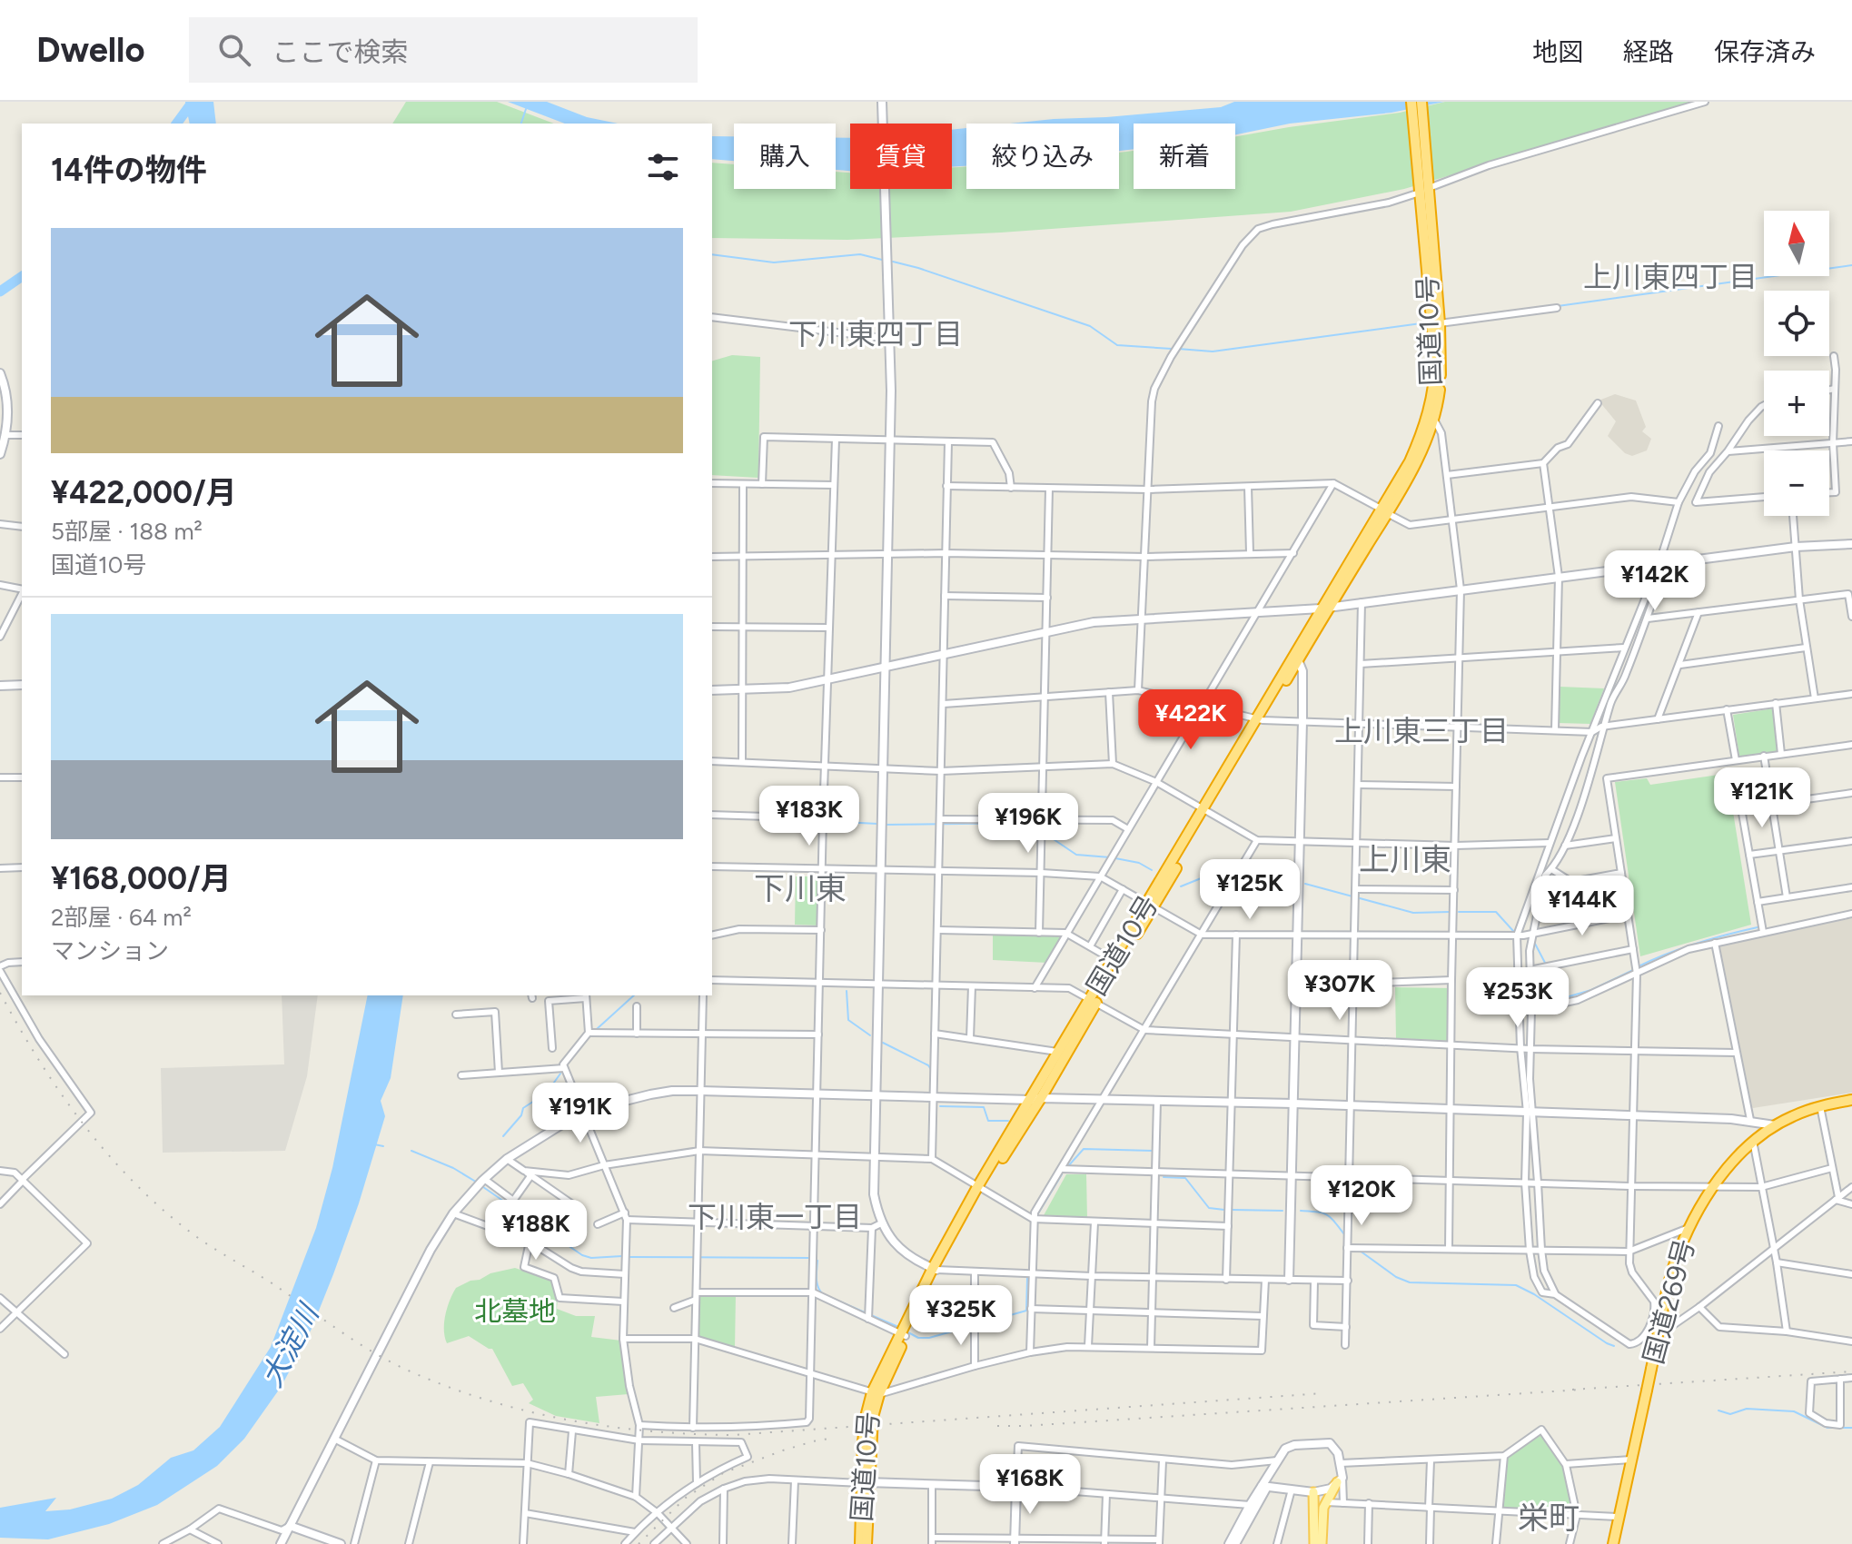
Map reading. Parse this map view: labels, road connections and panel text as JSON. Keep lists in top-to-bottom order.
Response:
{
  "streets": {
    "highway": ["国道10号", "国道269号"]
  },
  "districts": [
    "上川東四丁目",
    "下川東四丁目",
    "上川東三丁目",
    "上川東",
    "下川東",
    "下川東一丁目",
    "栄町"
  ],
  "water": ["大淀川"],
  "parks": ["北墓地"],
  "north": "top",
  "page": {
    "header": "Dwello",
    "search": "ここで検索",
    "nav": ["地図", "経路", "保存済み"],
    "chip": [
      "購入",
      "賃貸",
      "絞り込み",
      "新着"
    ],
    "heading": "14件の物件",
    "map_buttons": ["+", "−"],
    "list": [
      {
        "name": "¥422,000/月",
        "note": "5部屋 · 188 m² · 国道10号"
      },
      {
        "name": "¥168,000/月",
        "note": "2部屋 · 64 m² · マンション"
      }
    ],
    "price": [
      "¥142K",
      "¥422K",
      "¥121K",
      "¥183K",
      "¥196K",
      "¥125K",
      "¥144K",
      "¥307K",
      "¥253K",
      "¥191K",
      "¥120K",
      "¥188K",
      "¥325K",
      "¥168K"
    ]
  }
}
